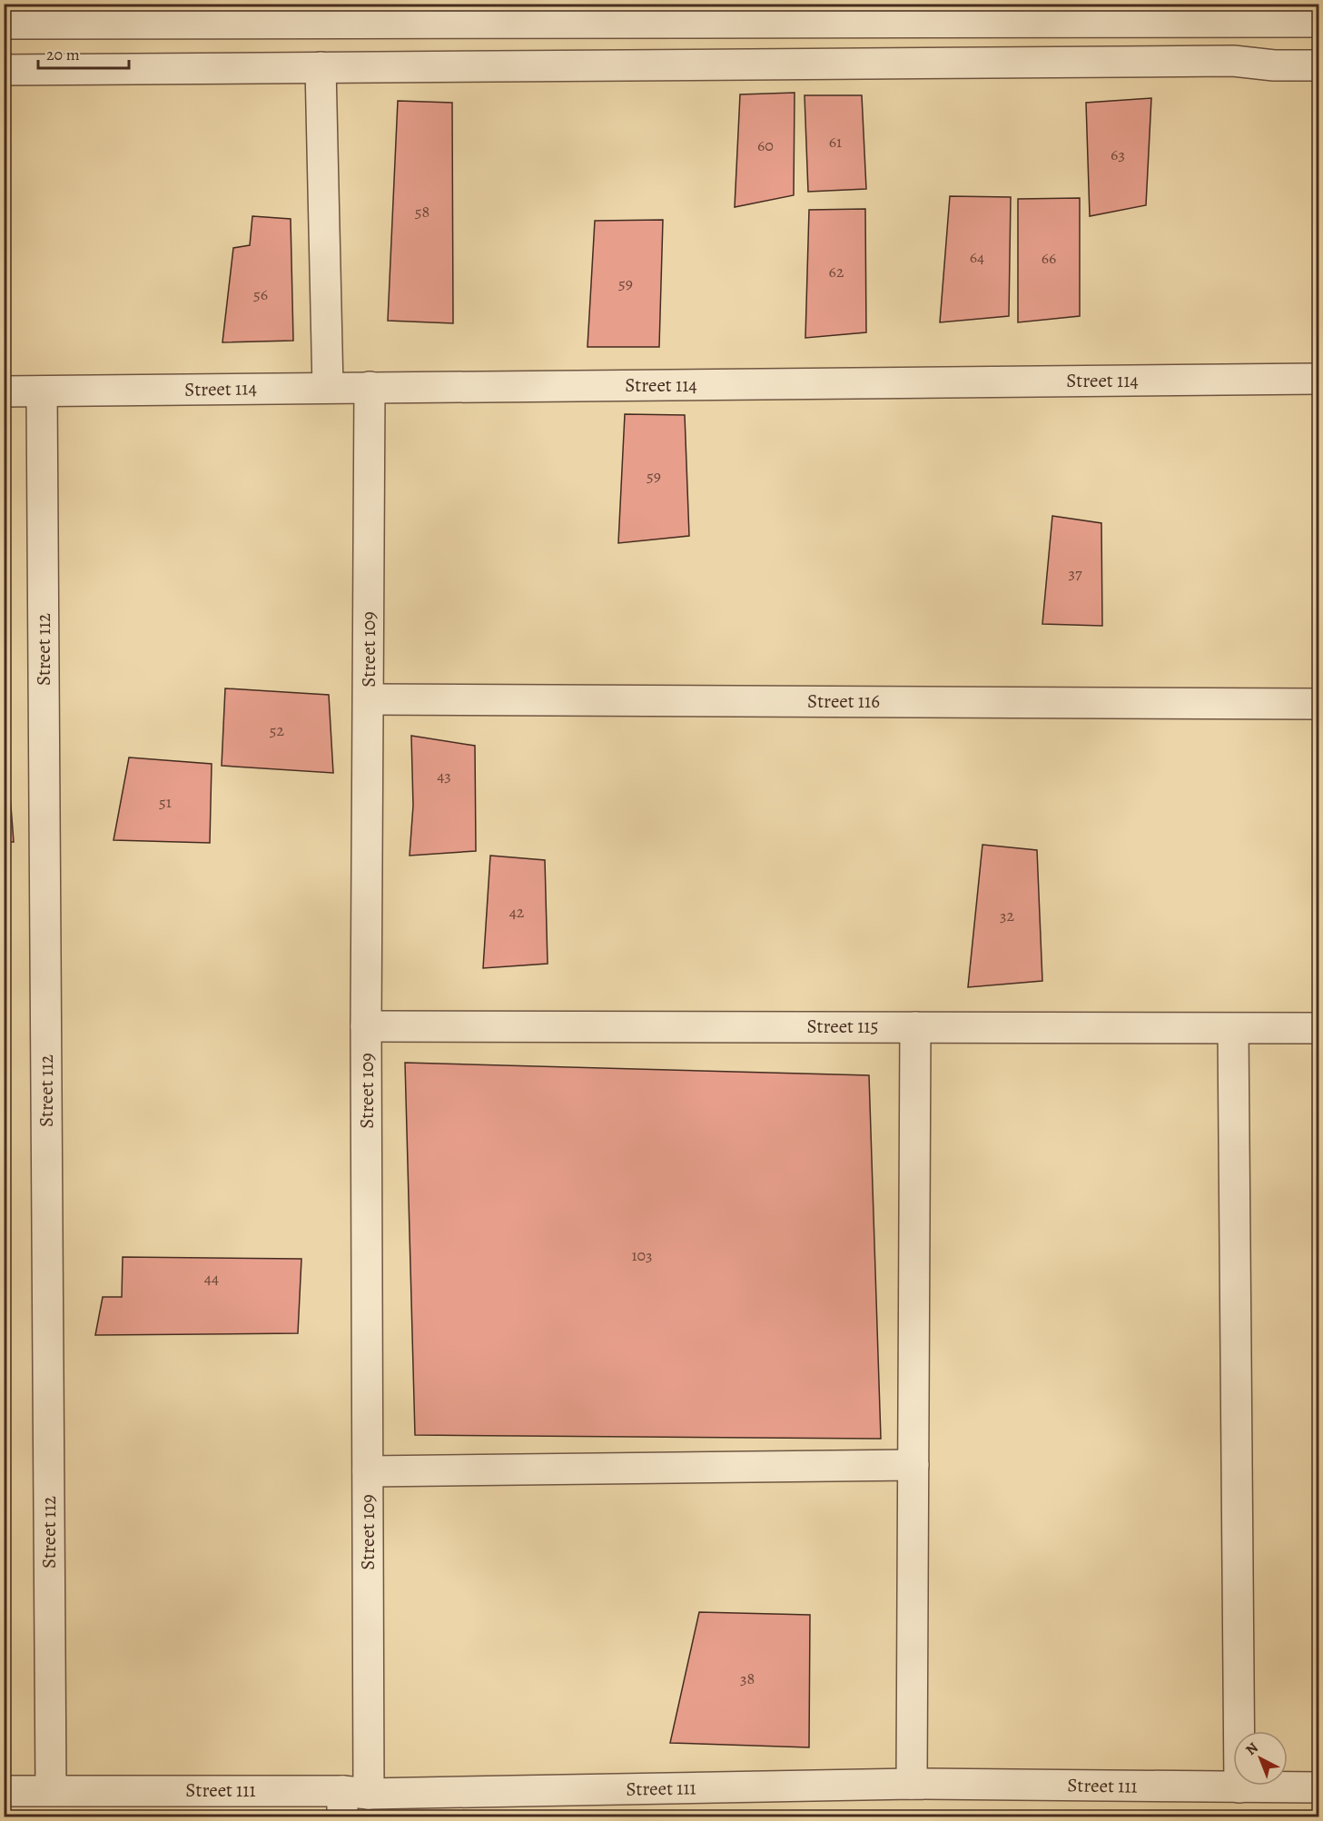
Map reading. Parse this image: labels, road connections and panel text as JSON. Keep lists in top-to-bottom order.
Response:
{
  "streets": {
    "street": [
      "Street 114",
      "Street 112",
      "Street 109",
      "Street 116",
      "Street 115",
      "Street 111"
    ]
  },
  "crossings": [
    ["Street 114", "Street 112"],
    ["Street 114", "Street 109"],
    ["Street 112", "Street 111"],
    ["Street 109", "Street 116"],
    ["Street 109", "Street 115"],
    ["Street 109", "Street 111"]
  ],
  "house_numbers": [
    "61",
    "60",
    "63",
    "58",
    "64",
    "66",
    "62",
    "59",
    "56",
    "59",
    "37",
    "52",
    "43",
    "51",
    "42",
    "32",
    "103",
    "44",
    "38"
  ],
  "scale_bar": "20 m",
  "north": "top left"
}
